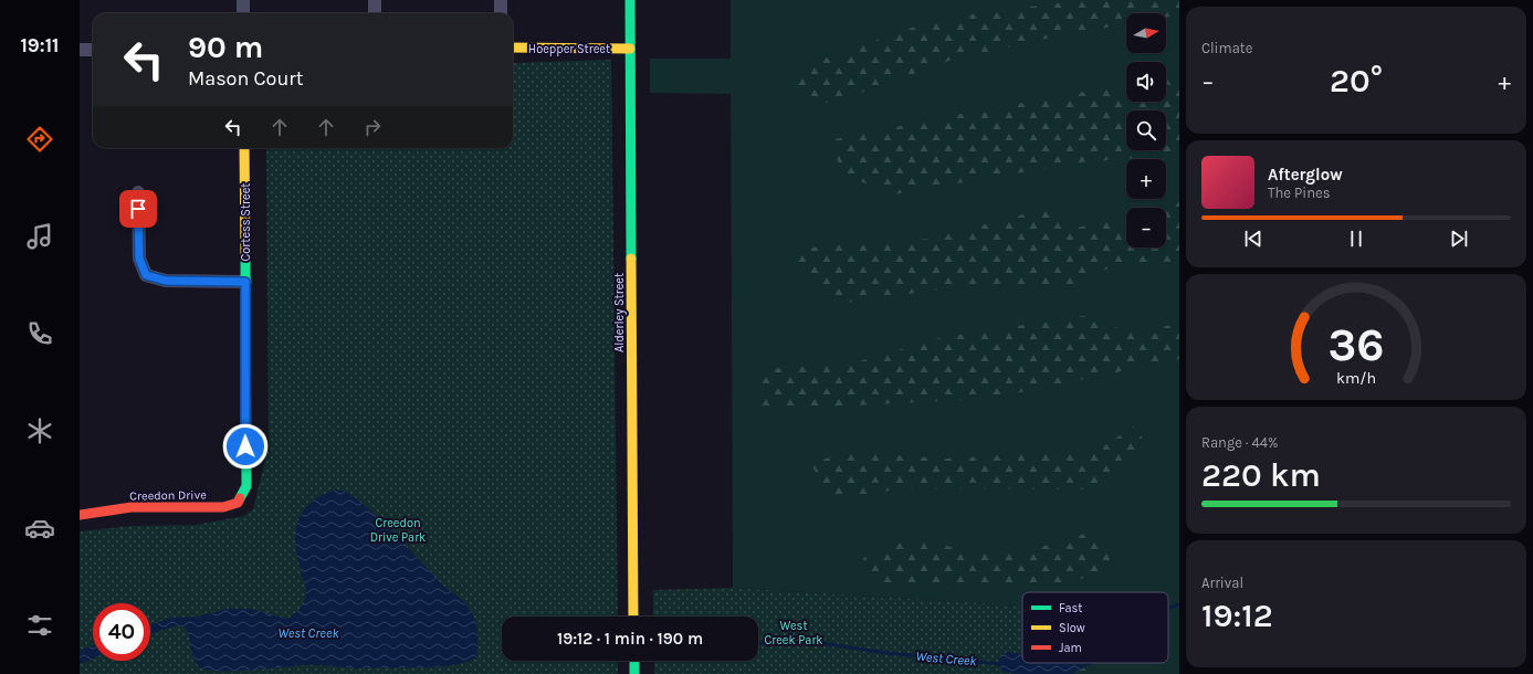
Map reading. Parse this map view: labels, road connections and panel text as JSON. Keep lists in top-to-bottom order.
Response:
{
  "streets": {
    "street": [
      "Hoepper Street",
      "Cortess Street",
      "Alderley Street",
      "Creedon Drive"
    ]
  },
  "crossings": [
    ["Hoepper Street", "Alderley Street"],
    ["Cortess Street", "Creedon Drive"]
  ],
  "water": ["West Creek"],
  "parks": ["Creedon Drive Park", "West Creek Park"],
  "legend": ["Fast", "Slow", "Jam"],
  "north": "right",
  "page": {
    "tabs": "19:11",
    "tile": [
      "Climate",
      ["Range · 44%", "220 km"],
      ["Arrival", "19:12"]
    ],
    "map_buttons": ["+", "−"],
    "turn": ["90 m", "Mason Court"],
    "heat": ["−", "20°", "+"],
    "song": ["Afterglow", "The Pines"],
    "limit": "40",
    "trip": "19:12 · 1 min · 190 m",
    "gauge": ["36", "km/h"]
  }
}
